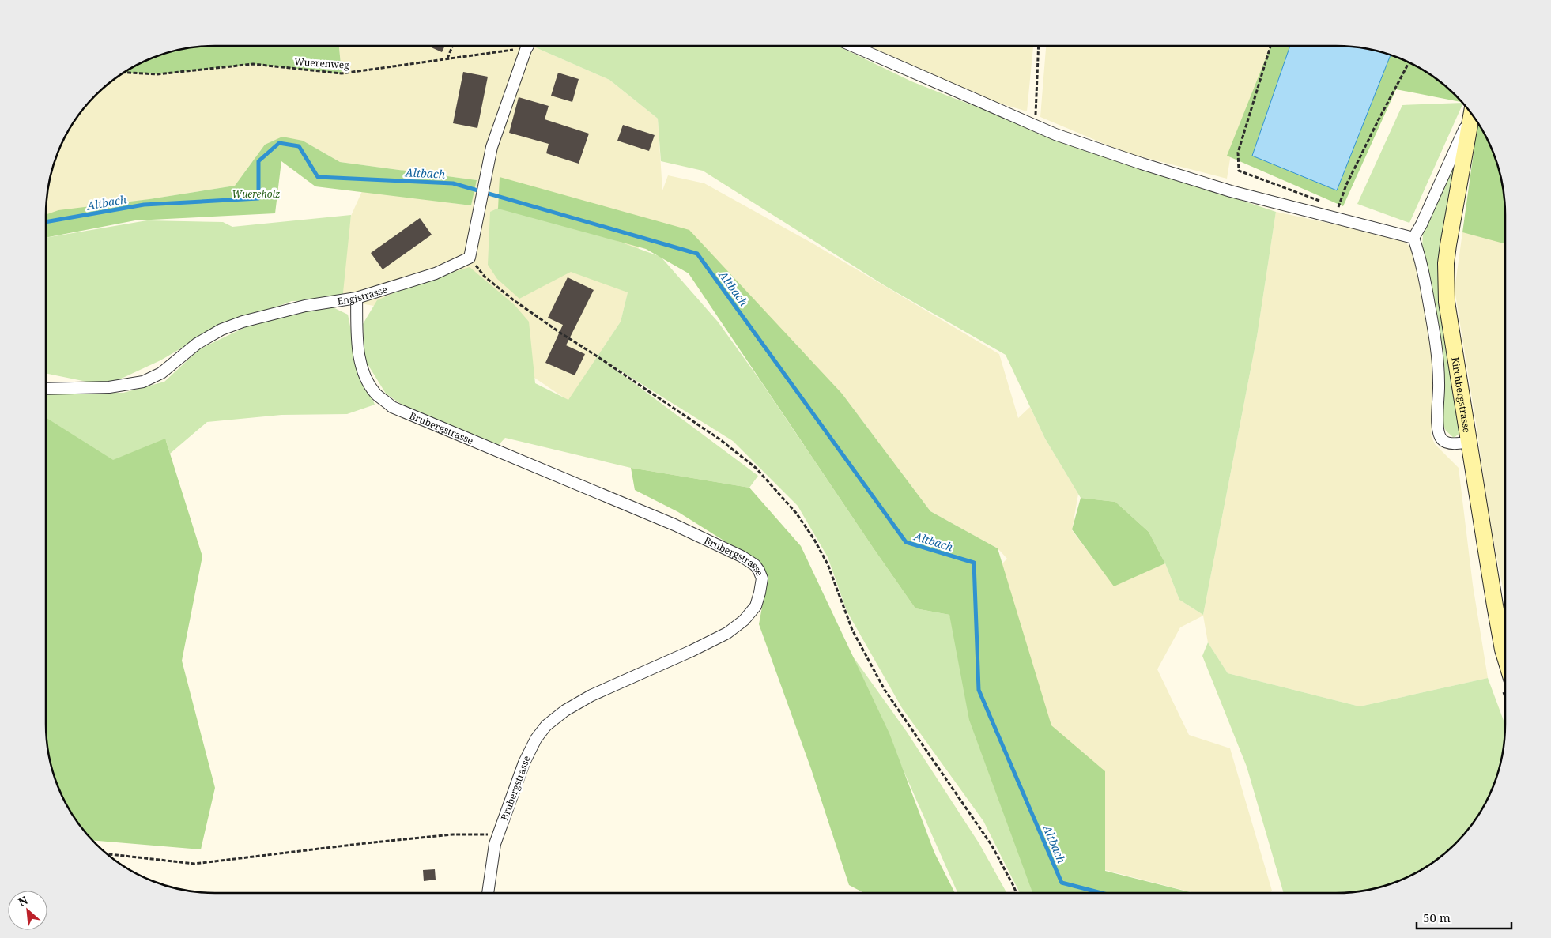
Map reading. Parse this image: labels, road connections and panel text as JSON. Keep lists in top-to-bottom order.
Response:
{
  "streets": {
    "main road": ["Kirchbergstrasse"],
    "street": ["Engistrasse", "Brubergstrasse"],
    "path": ["Wuerenweg"]
  },
  "crossings": [
    ["Engistrasse", "Brubergstrasse"]
  ],
  "water": ["Altbach"],
  "parks": ["Wuereholz"],
  "scale_bar": "50 m",
  "north": "top left"
}
